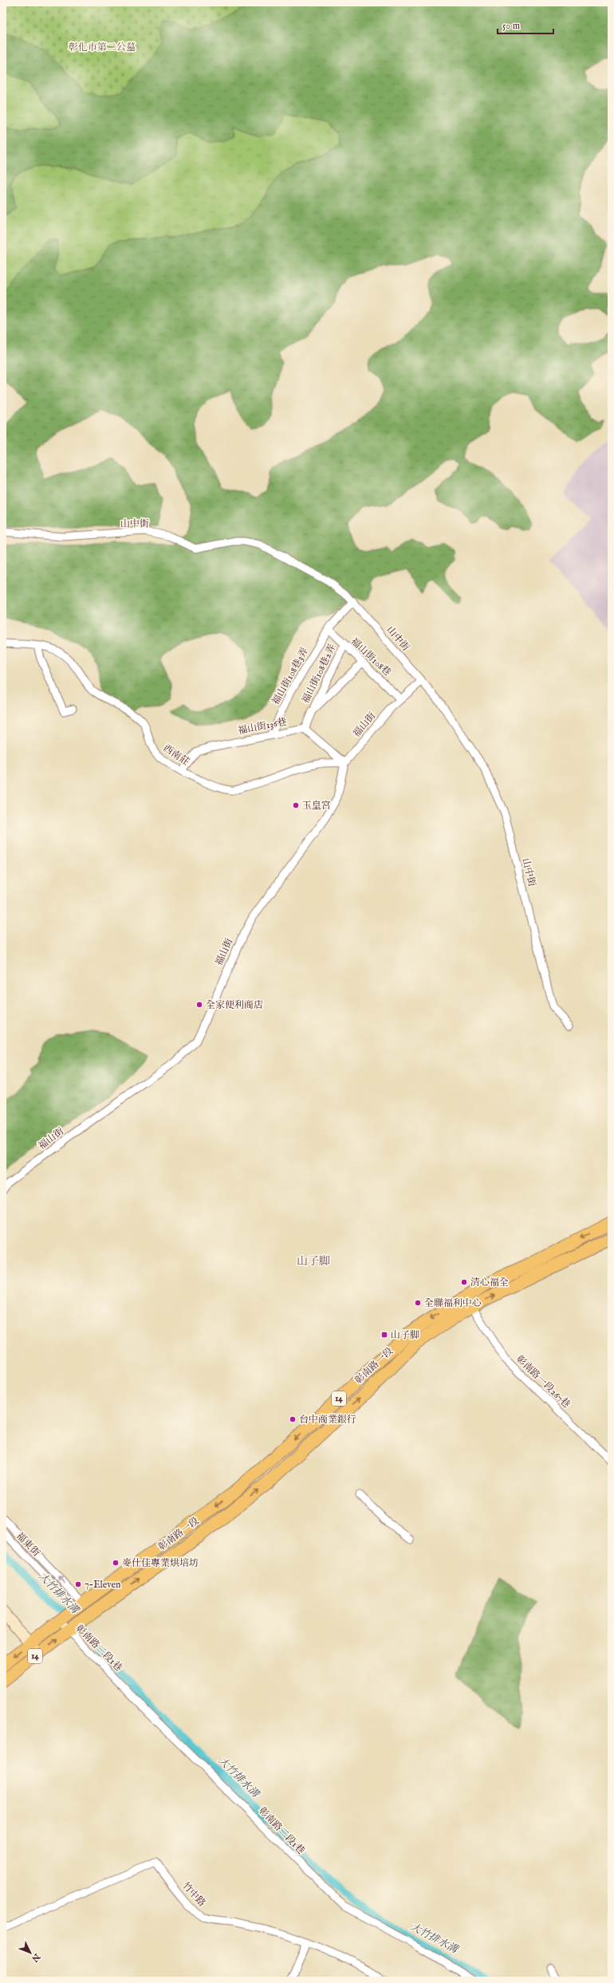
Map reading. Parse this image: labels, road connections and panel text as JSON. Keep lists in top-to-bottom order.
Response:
{
  "streets": {
    "main road": ["彰南路一段", "14", "福東街"],
    "street": [
      "山中街",
      "福山街108巷",
      "福山街108巷2弄",
      "福山街108巷3弄",
      "福山街",
      "福山街136巷",
      "西南莊",
      "彰南路一段267巷",
      "彰南路二段1巷",
      "竹中路"
    ]
  },
  "crossings": [
    ["山中街", "福山街108巷3弄"],
    ["山中街", "福山街"],
    ["福山街108巷", "福山街108巷2弄"],
    ["福山街108巷", "福山街108巷3弄"],
    ["福山街108巷", "福山街"],
    ["福山街108巷2弄", "福山街136巷"],
    ["福山街108巷3弄", "福山街136巷"],
    ["福山街", "西南莊"],
    ["福山街136巷", "西南莊"],
    ["彰南路一段", "彰南路一段267巷"],
    ["彰南路一段", "14"],
    ["彰南路一段", "福東街"],
    ["14", "福東街"],
    ["14", "彰南路二段1巷"]
  ],
  "districts": ["山子脚"],
  "water": ["大竹排水溝"],
  "parks": ["彰化市第二公墓"],
  "places": {
    "other": [
      "玉皇宮",
      "全家便利商店",
      "清心福全",
      "全聯福利中心",
      "台中商業銀行",
      "麥仕佳專業烘培坊",
      "7-Eleven"
    ],
    "transit": ["山子脚"]
  },
  "scale_bar": "50 m",
  "north": "bottom right"
}
